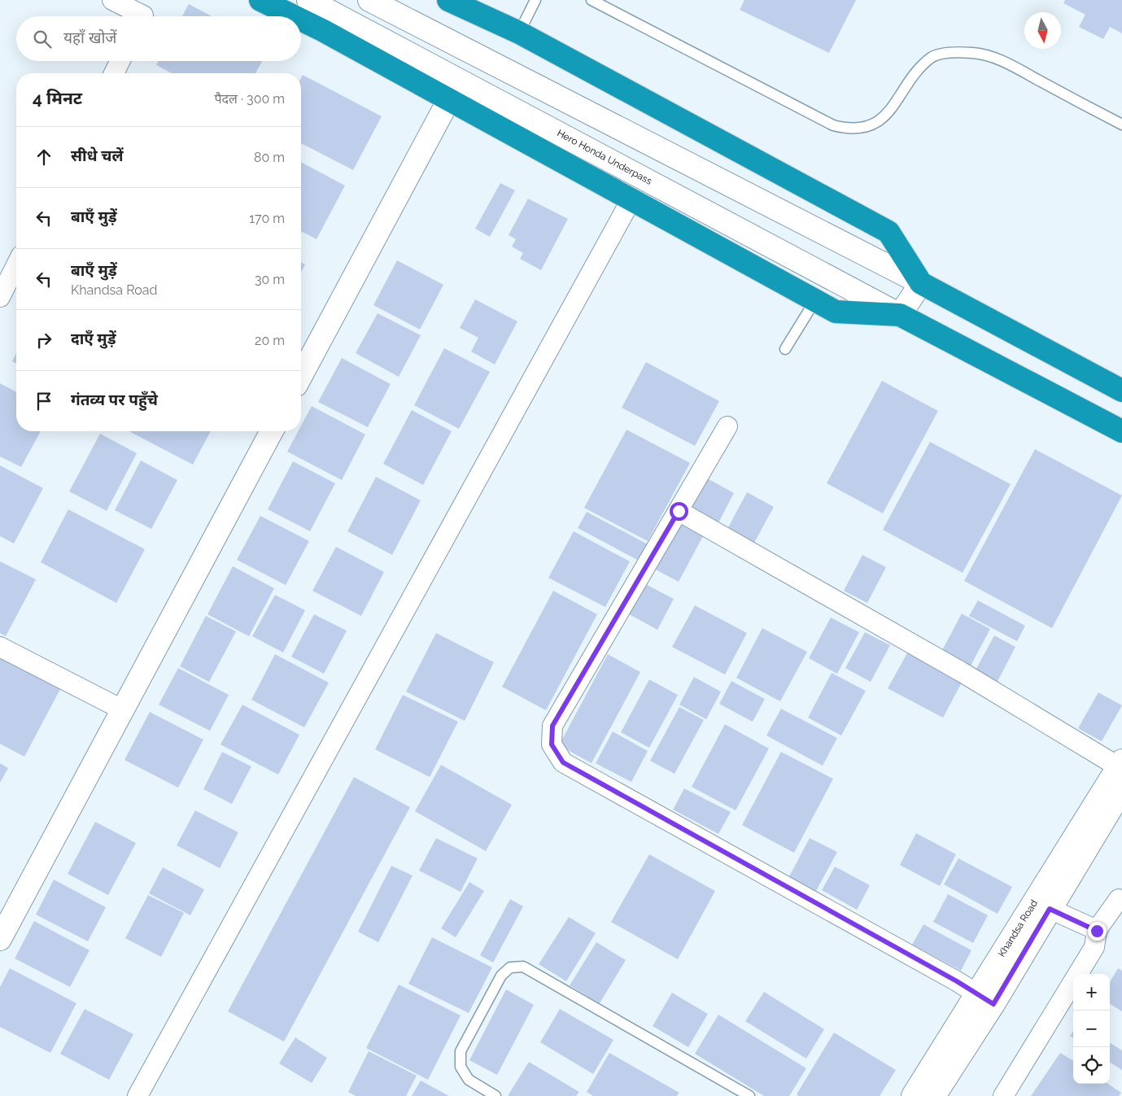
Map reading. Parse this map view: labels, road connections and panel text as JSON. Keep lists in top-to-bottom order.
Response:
{
  "streets": {
    "street": ["Hero Honda Underpass", "Khandsa Road"]
  },
  "north": "bottom",
  "page": {
    "search": "यहाँ खोजें",
    "heading": ["4 मिनट", "पैदल · 300 m"],
    "list": [
      ["सीधे चलें", "80 m"],
      ["बाएँ मुड़ें", "170 m"],
      ["बाएँ मुड़ें", "Khandsa Road", "30 m"],
      ["दाएँ मुड़ें", "20 m"],
      "गंतव्य पर पहुँचे"
    ],
    "map_buttons": ["+", "−"]
  }
}
